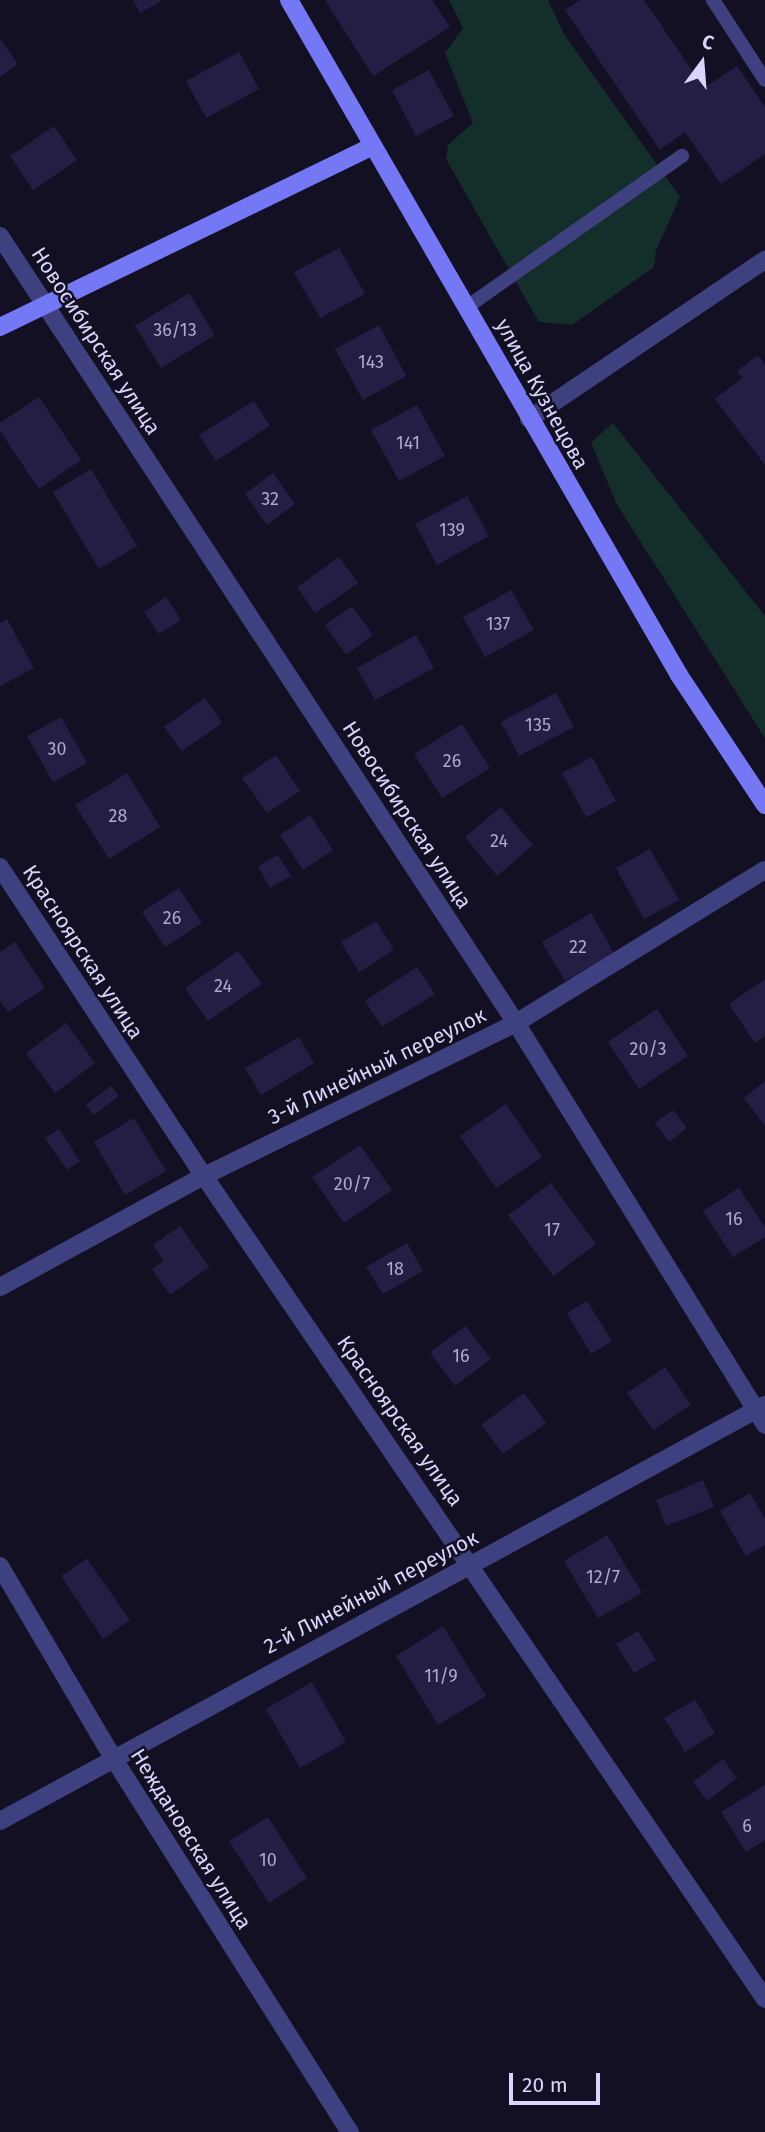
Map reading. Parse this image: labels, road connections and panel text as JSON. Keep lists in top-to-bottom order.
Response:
{
  "streets": {
    "main road": ["улица Кузнецова"],
    "street": [
      "Новосибирская улица",
      "Красноярская улица",
      "3-й Линейный переулок",
      "2-й Линейный переулок",
      "Неждановская улица"
    ]
  },
  "crossings": [
    ["Новосибирская улица", "3-й Линейный переулок"],
    ["Новосибирская улица", "2-й Линейный переулок"],
    ["Красноярская улица", "3-й Линейный переулок"],
    ["Красноярская улица", "2-й Линейный переулок"],
    ["2-й Линейный переулок", "Неждановская улица"]
  ],
  "house_numbers": [
    "36/13",
    "143",
    "141",
    "32",
    "139",
    "137",
    "135",
    "30",
    "26",
    "28",
    "24",
    "26",
    "22",
    "24",
    "20/3",
    "20/7",
    "16",
    "17",
    "18",
    "16",
    "12/7",
    "11/9",
    "6",
    "10"
  ],
  "scale_bar": "20 m",
  "north": "top"
}
